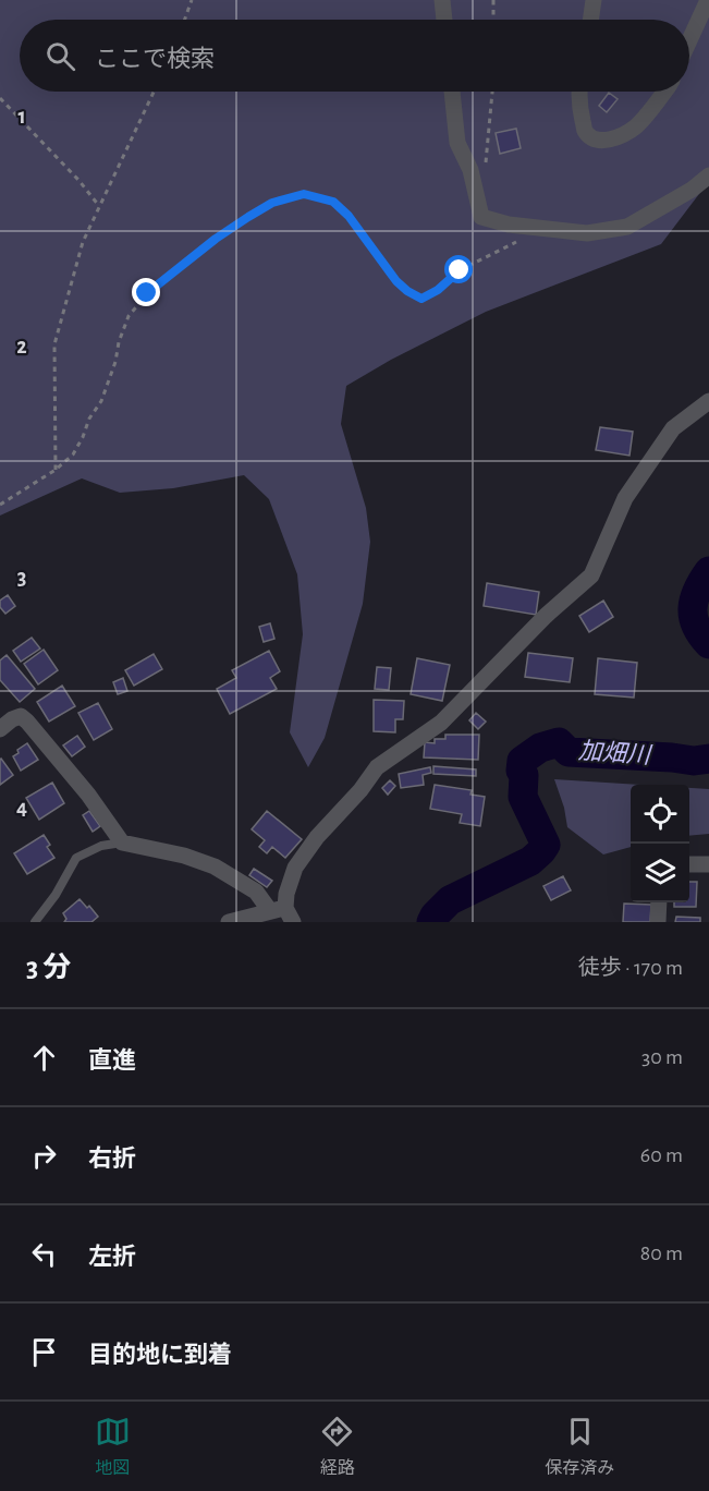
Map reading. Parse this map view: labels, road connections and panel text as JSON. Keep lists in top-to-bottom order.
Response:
{
  "water": ["加畑川"],
  "page": {
    "search": "ここで検索",
    "heading": ["3 分", "徒歩 · 170 m"],
    "list": [
      ["直進", "30 m"],
      ["右折", "60 m"],
      ["左折", "80 m"],
      "目的地に到着"
    ],
    "nav": ["地図", "経路", "保存済み"]
  },
  "grid": {
    "rows": [
      "1",
      "2",
      "3",
      "4"
    ]
  }
}
